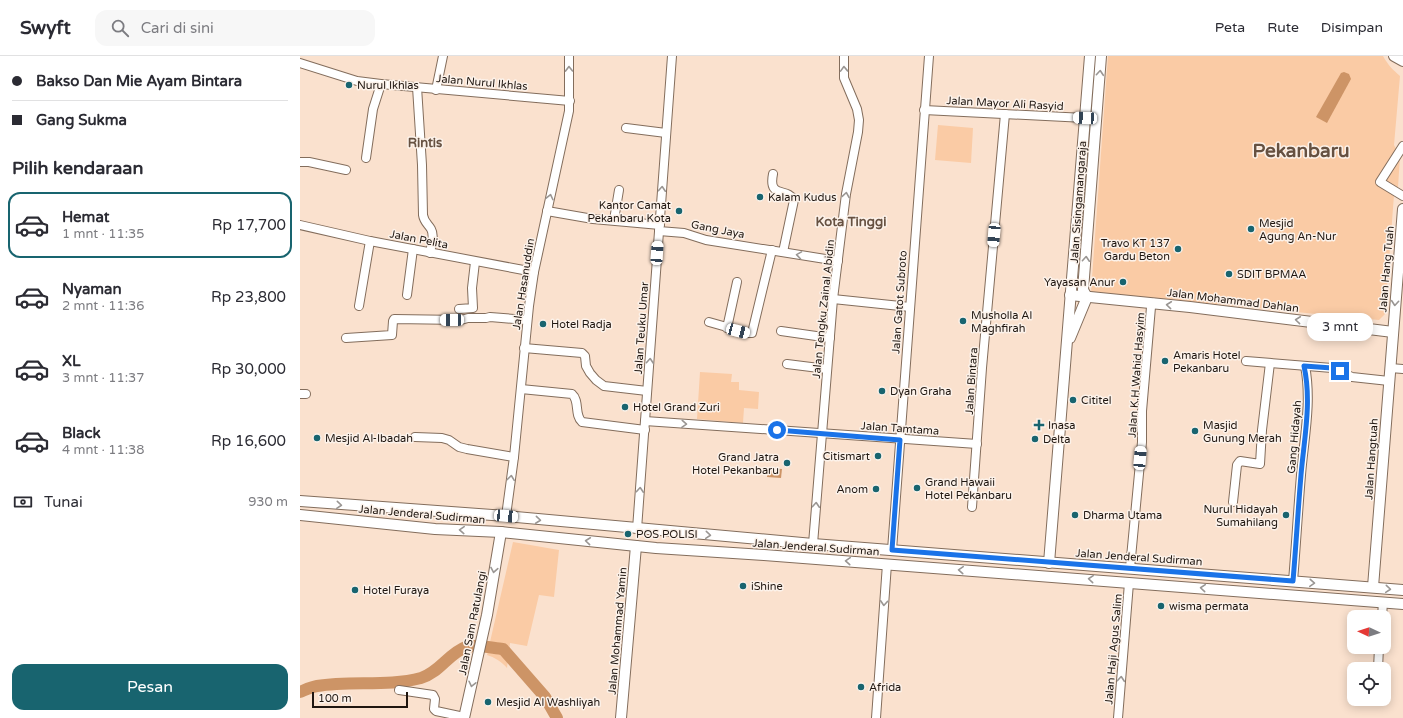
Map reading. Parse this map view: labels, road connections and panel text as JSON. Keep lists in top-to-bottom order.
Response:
{
  "streets": {
    "main road": [
      "Jalan Sisingamangaraja",
      "Jalan Hang Tuah",
      "Jalan Mohammad Dahlan",
      "Jalan Hangtuah",
      "Jalan Jenderal Sudirman",
      "Jalan Sam Ratulangi",
      "Jalan Mohammad Yamin"
    ],
    "street": [
      "Jalan Nurul Ikhlas",
      "Jalan Mayor Ali Rasyid",
      "Gang Jaya",
      "Jalan Pelita",
      "Jalan Hasanuddin",
      "Jalan Gatot Subroto",
      "Jalan Tengku Zainal Abidin",
      "Jalan Teuku Umar",
      "Jalan K.H Wahid Hasyim",
      "Jalan Bintara",
      "Jalan Tamtama",
      "Gang Hidayah",
      "Jalan Haji Agus Salim"
    ]
  },
  "crossings": [
    ["Jalan Nurul Ikhlas", "Jalan Hasanuddin"],
    ["Jalan Mayor Ali Rasyid", "Jalan Sisingamangaraja"],
    ["Jalan Mayor Ali Rasyid", "Jalan Gatot Subroto"],
    ["Jalan Mayor Ali Rasyid", "Jalan Bintara"],
    ["Jalan Sisingamangaraja", "Jalan Mohammad Dahlan"],
    ["Jalan Sisingamangaraja", "Jalan Jenderal Sudirman"],
    ["Gang Jaya", "Jalan Hasanuddin"],
    ["Gang Jaya", "Jalan Tengku Zainal Abidin"],
    ["Gang Jaya", "Jalan Teuku Umar"],
    ["Jalan Pelita", "Jalan Hasanuddin"],
    ["Jalan Hang Tuah", "Jalan Mohammad Dahlan"],
    ["Jalan Hang Tuah", "Jalan Hangtuah"],
    ["Jalan Hasanuddin", "Jalan Tamtama"],
    ["Jalan Hasanuddin", "Jalan Jenderal Sudirman"],
    ["Jalan Mohammad Dahlan", "Jalan K.H Wahid Hasyim"],
    ["Jalan Mohammad Dahlan", "Jalan Hangtuah"],
    ["Jalan Gatot Subroto", "Jalan Tamtama"],
    ["Jalan Gatot Subroto", "Jalan Jenderal Sudirman"],
    ["Jalan Tengku Zainal Abidin", "Jalan Tamtama"],
    ["Jalan Tengku Zainal Abidin", "Jalan Jenderal Sudirman"],
    ["Jalan Teuku Umar", "Jalan Tamtama"],
    ["Jalan Teuku Umar", "Jalan Jenderal Sudirman"],
    ["Jalan Teuku Umar", "Jalan Mohammad Yamin"],
    ["Jalan K.H Wahid Hasyim", "Jalan Jenderal Sudirman"],
    ["Jalan Bintara", "Jalan Tamtama"],
    ["Gang Hidayah", "Jalan Jenderal Sudirman"],
    ["Jalan Hangtuah", "Jalan Jenderal Sudirman"],
    ["Jalan Jenderal Sudirman", "Jalan Sam Ratulangi"],
    ["Jalan Jenderal Sudirman", "Jalan Mohammad Yamin"],
    ["Jalan Jenderal Sudirman", "Jalan Haji Agus Salim"]
  ],
  "one_way": [
    "Jalan Hang Tuah",
    "Jalan Hasanuddin",
    "Jalan Mohammad Dahlan",
    "Jalan Tengku Zainal Abidin",
    "Jalan Teuku Umar",
    "Jalan Tamtama",
    "Jalan Sam Ratulangi",
    "Jalan Haji Agus Salim"
  ],
  "districts": ["Rintis", "Pekanbaru", "Kota Tinggi"],
  "places": {
    "other": [
      "Nurul Ikhlas",
      "Kalam Kudus",
      "Kantor Camat Pekanbaru Kota",
      "Mesjid Agung An-Nur",
      "Travo KT 137 Gardu Beton",
      "SDIT BPMAA",
      "Yayasan Anur",
      "Musholla Al Maghfirah",
      "Hotel Radja",
      "Amaris Hotel Pekanbaru",
      "Dyan Graha",
      "Cititel",
      "Hotel Grand Zuri",
      "Masjid Gunung Merah",
      "Mesjid Al-Ibadah",
      "Delta",
      "Citismart",
      "Grand Jatra Hotel Pekanbaru",
      "Grand Hawaii Hotel Pekanbaru",
      "Anom",
      "Dharma Utama",
      "Nurul Hidayah Sumahilang",
      "POS POLISI",
      "iShine",
      "Hotel Furaya",
      "wisma permata",
      "Afrida",
      "Mesjid Al Washliyah"
    ],
    "health": ["Inasa"]
  },
  "scale_bar": "100 m",
  "north": "left",
  "page": {
    "header": "Swyft",
    "search": "Cari di sini",
    "nav": ["Peta", "Rute", "Disimpan"],
    "banner": ["Bakso Dan Mie Ayam Bintara", "Gang Sukma"],
    "heading": "Pilih kendaraan",
    "list": [
      {
        "name": "Hemat",
        "note": "1 mnt · 11:35",
        "value": "Rp 17,700"
      },
      {
        "name": "Nyaman",
        "note": "2 mnt · 11:36",
        "value": "Rp 23,800"
      },
      {
        "name": "XL",
        "note": "3 mnt · 11:37",
        "value": "Rp 30,000"
      },
      {
        "name": "Black",
        "note": "4 mnt · 11:38",
        "value": "Rp 16,600"
      }
    ],
    "bubble": "3 mnt",
    "pay": ["Tunai", "930 m"],
    "buttons": "Pesan",
    "scale": "100 m"
  }
}
